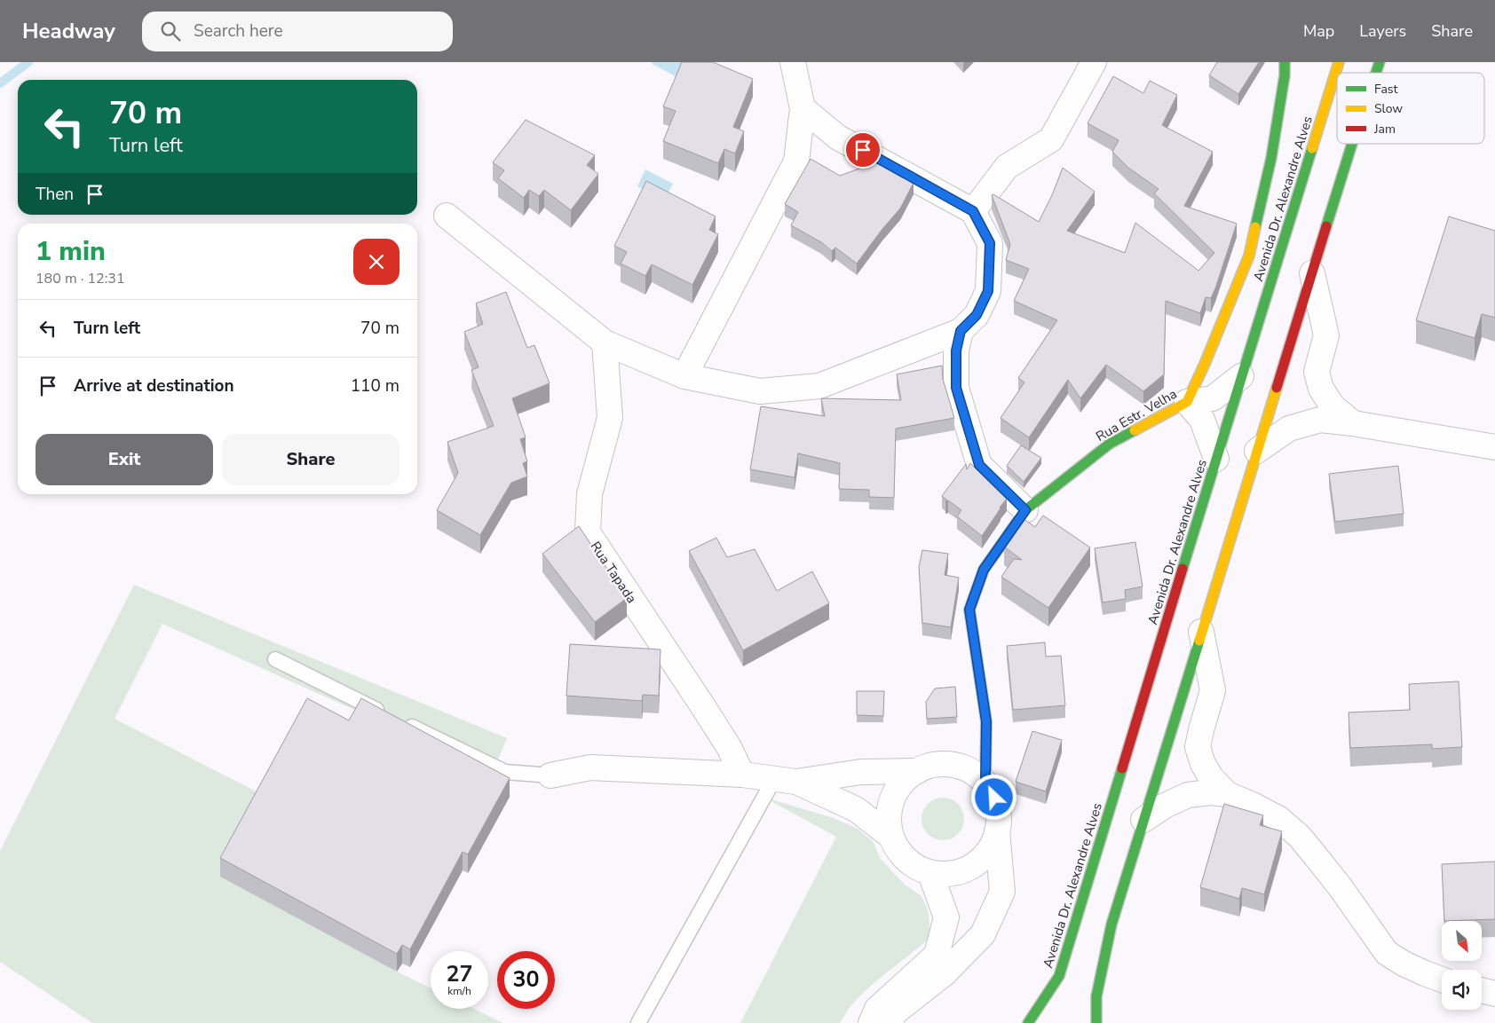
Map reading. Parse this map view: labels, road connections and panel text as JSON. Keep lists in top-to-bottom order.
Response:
{
  "streets": {
    "main road": ["Avenida Dr. Alexandre Alves", "Rua Estr. Velha"],
    "street": ["Rua Tapada"]
  },
  "legend": ["Fast", "Slow", "Jam"],
  "north": "bottom right",
  "page": {
    "header": "Headway",
    "search": "Search here",
    "nav": ["Map", "Layers", "Share"],
    "turn": ["70 m", "Turn left"],
    "then": "Then",
    "heading": ["1 min", "180 m · 12:31"],
    "list": [
      {
        "name": "Turn left",
        "value": "70 m"
      },
      {
        "name": "Arrive at destination",
        "value": "110 m"
      }
    ],
    "buttons": ["Exit", "Share"],
    "speed": "27 km/h",
    "limit": "30"
  }
}
